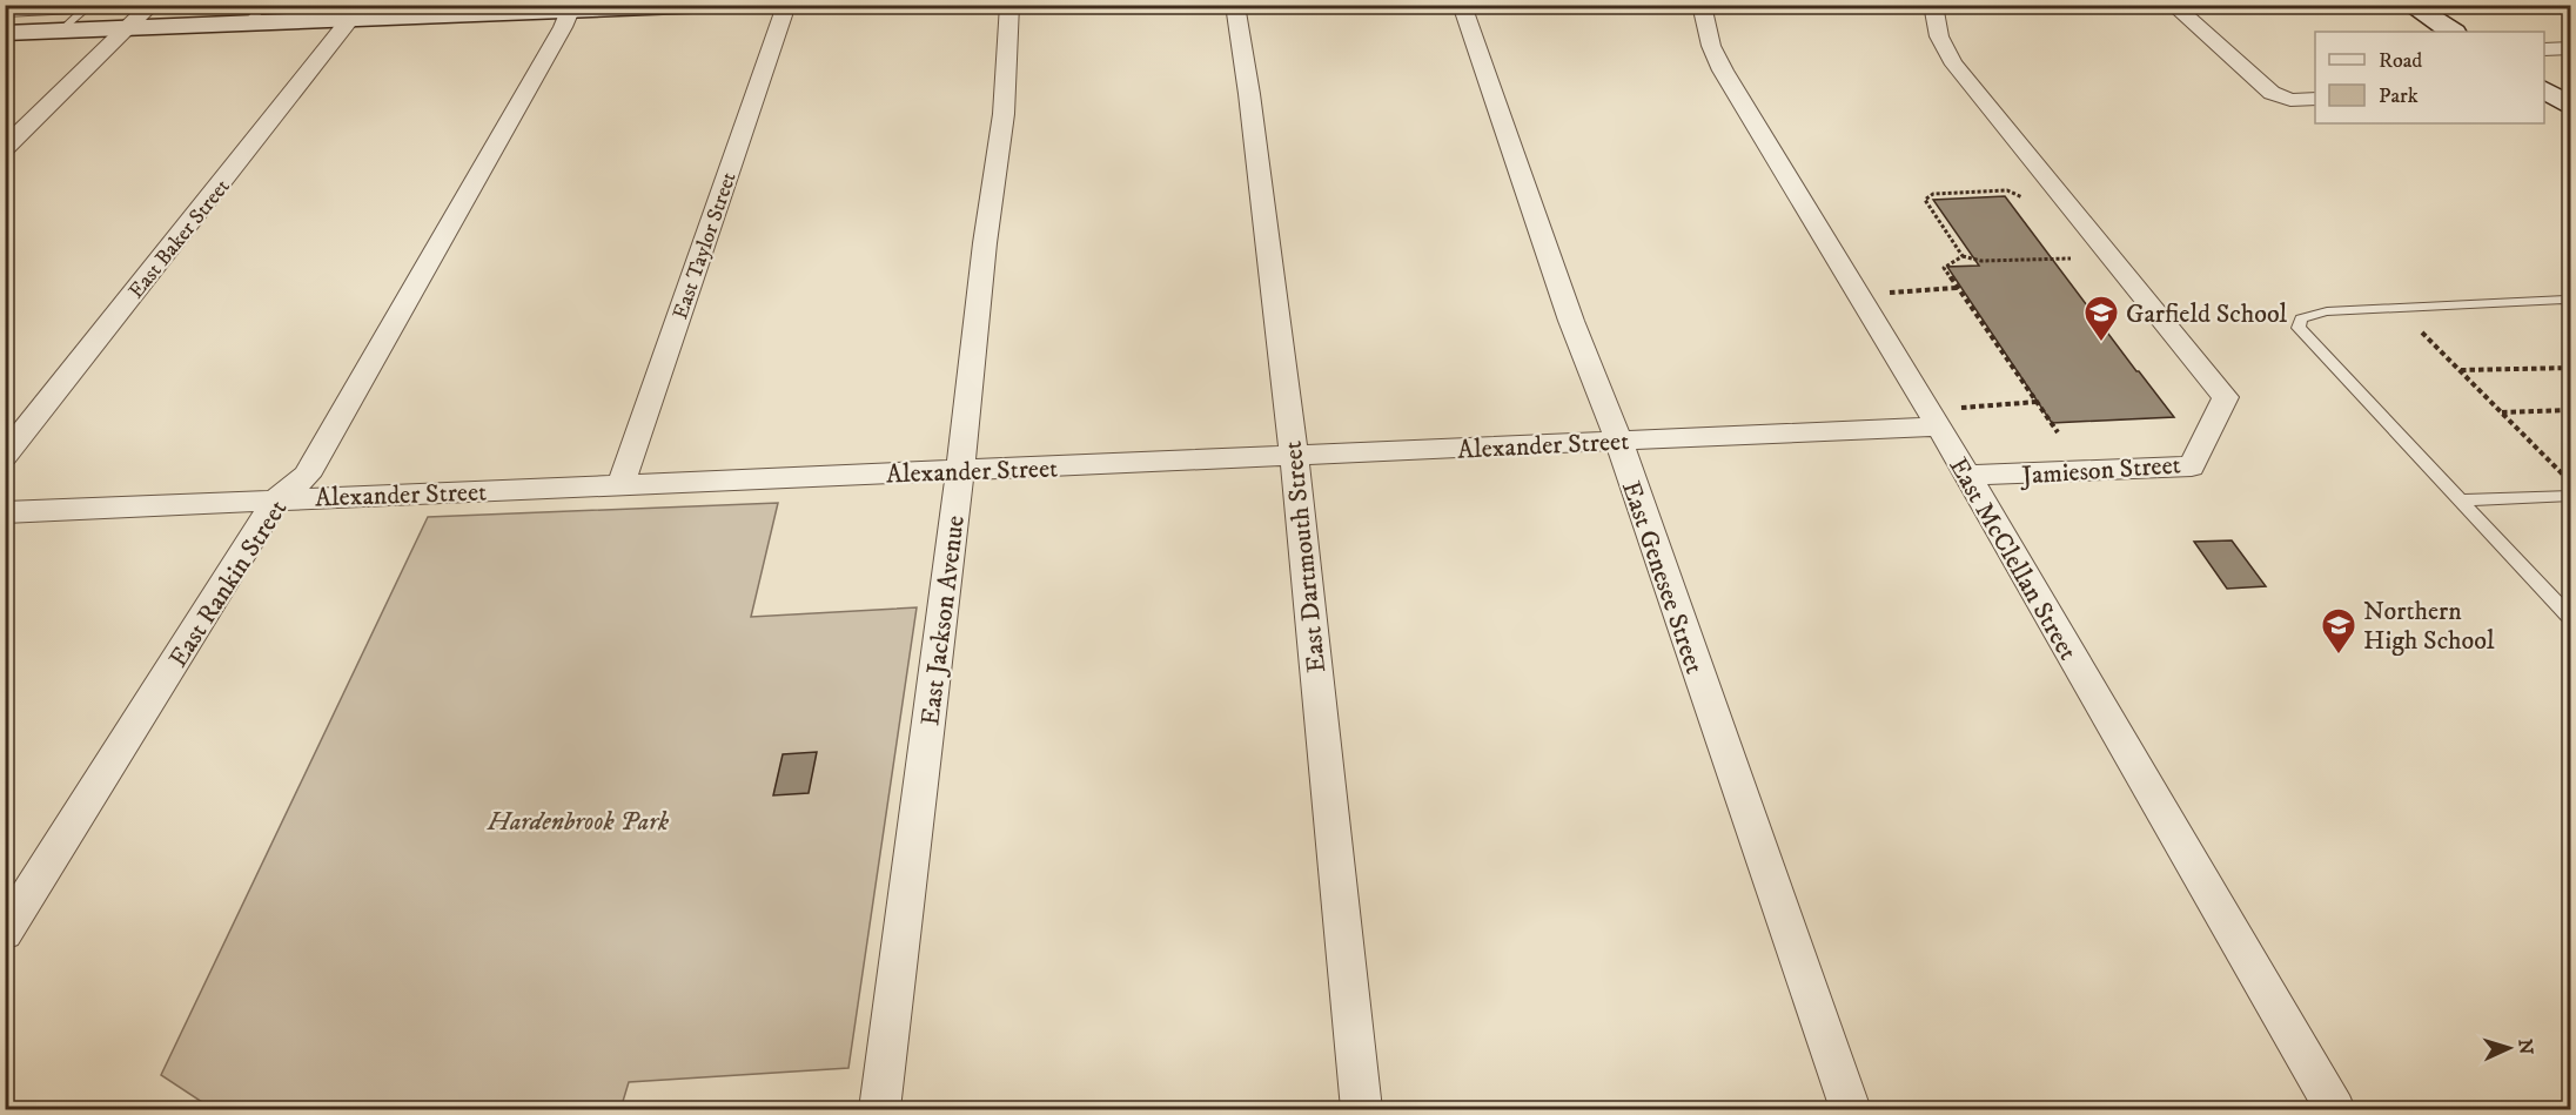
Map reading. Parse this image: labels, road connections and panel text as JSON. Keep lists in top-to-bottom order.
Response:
{
  "streets": {
    "street": [
      "East Baker Street",
      "East Taylor Street",
      "Alexander Street",
      "Jamieson Street",
      "East Dartmouth Street",
      "East McClellan Street",
      "East Genesee Street",
      "East Rankin Street",
      "East Jackson Avenue"
    ]
  },
  "crossings": [
    ["East Taylor Street", "Alexander Street"],
    ["Alexander Street", "East Dartmouth Street"],
    ["Alexander Street", "East McClellan Street"],
    ["Alexander Street", "East Genesee Street"],
    ["Alexander Street", "East Rankin Street"],
    ["Alexander Street", "East Jackson Avenue"],
    ["Jamieson Street", "East McClellan Street"]
  ],
  "parks": ["Hardenbrook Park"],
  "places": {
    "school or university": ["Garfield School", "Northern High School"]
  },
  "legend": ["Road", "Park"],
  "north": "right"
}
